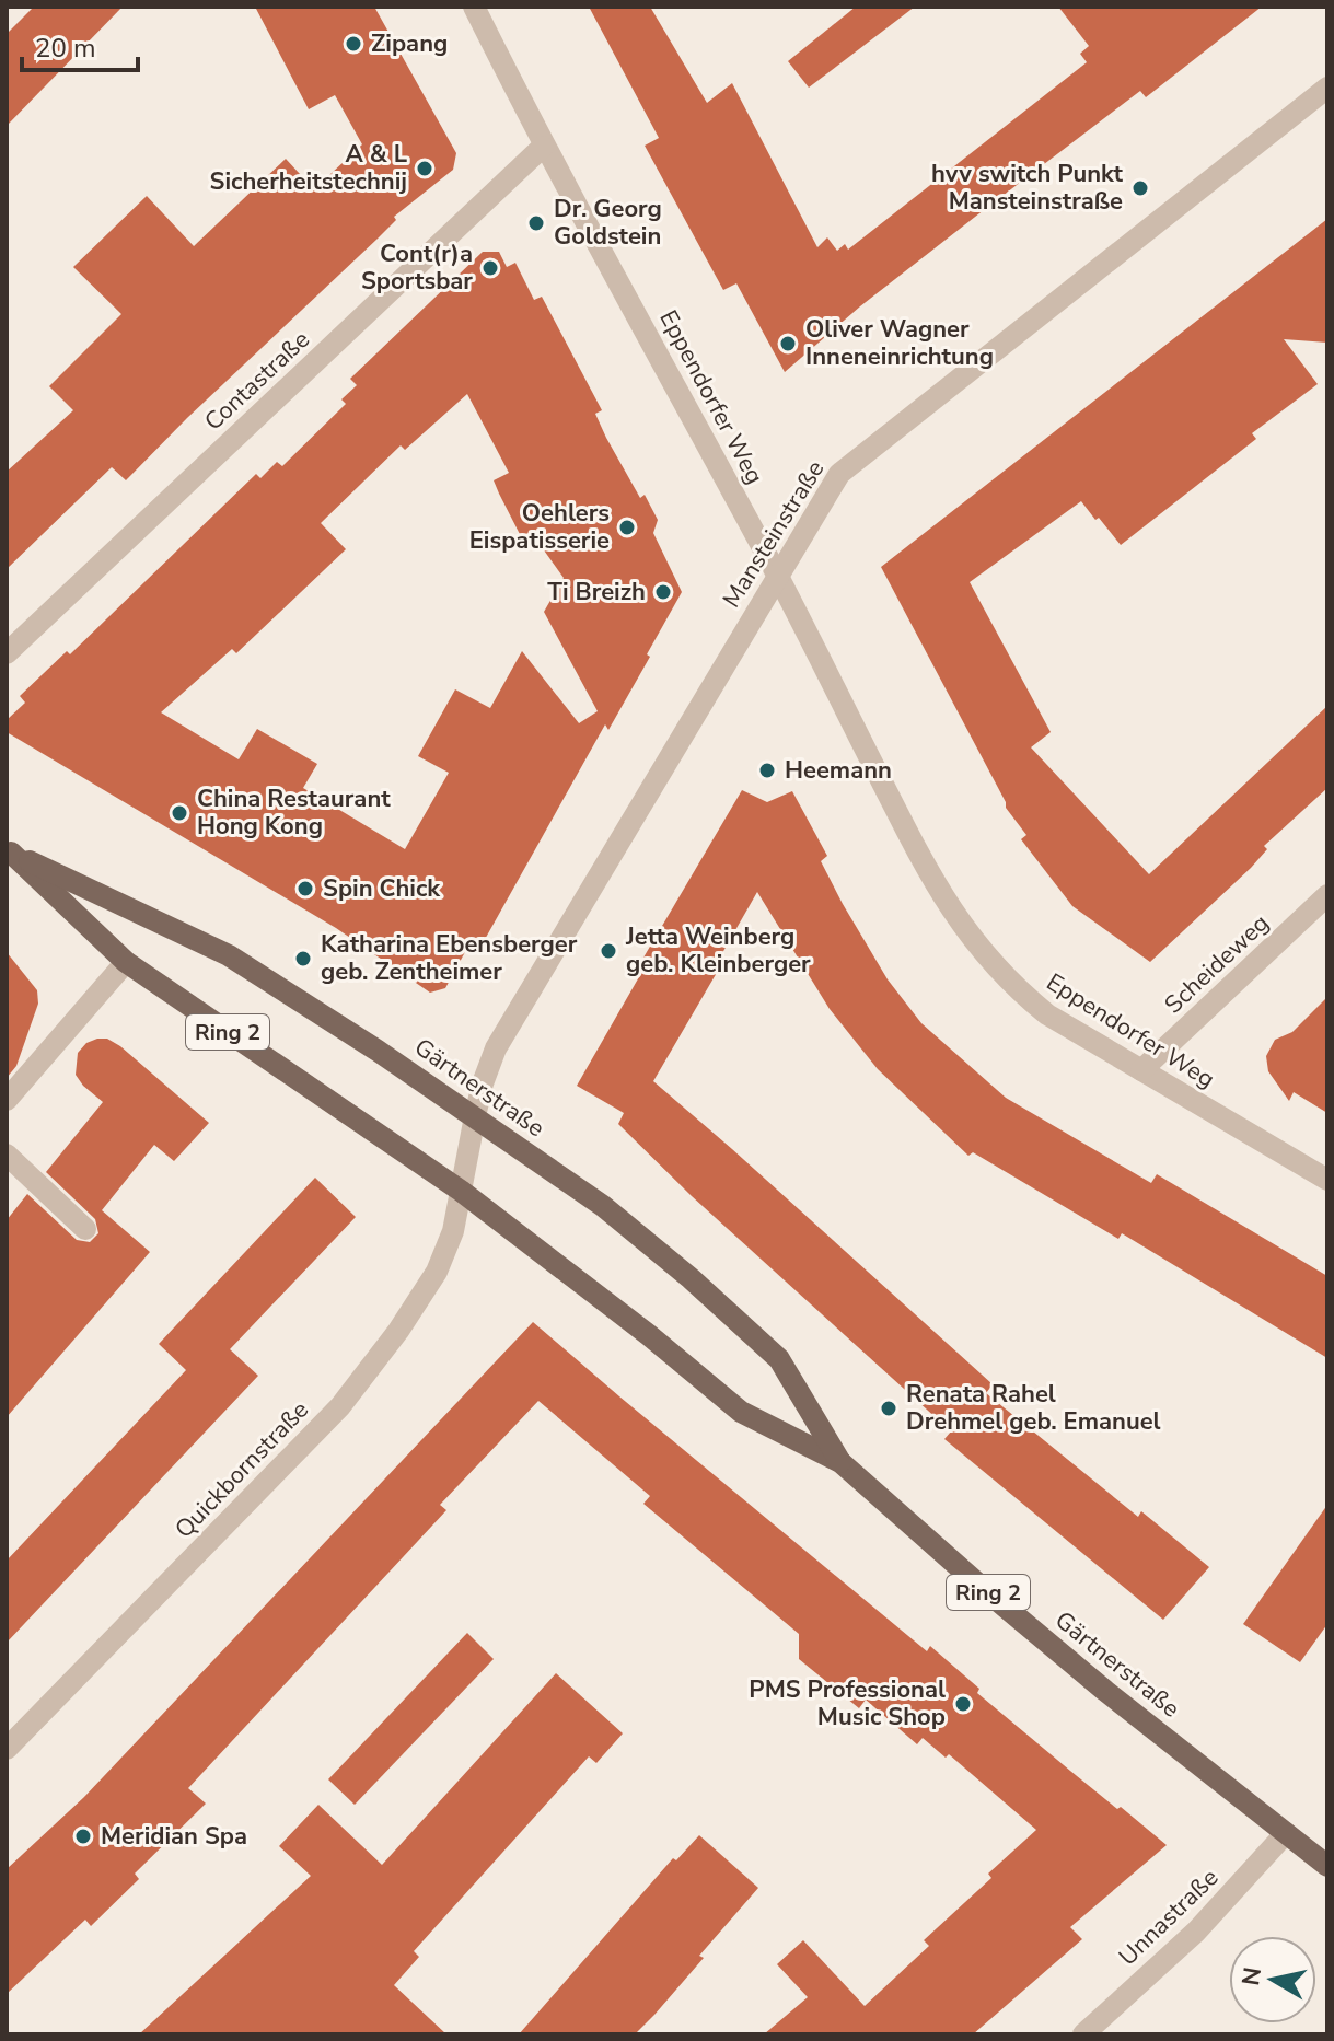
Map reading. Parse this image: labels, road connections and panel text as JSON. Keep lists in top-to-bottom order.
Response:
{
  "streets": {
    "main road": ["Ring 2", "Gärtnerstraße"],
    "street": [
      "Contastraße",
      "Eppendorfer Weg",
      "Mansteinstraße",
      "Scheideweg",
      "Quickbornstraße",
      "Unnastraße"
    ]
  },
  "crossings": [
    ["Contastraße", "Eppendorfer Weg"],
    ["Eppendorfer Weg", "Mansteinstraße"],
    ["Eppendorfer Weg", "Scheideweg"],
    ["Mansteinstraße", "Gärtnerstraße"],
    ["Mansteinstraße", "Quickbornstraße"],
    ["Ring 2", "Gärtnerstraße"],
    ["Ring 2", "Unnastraße"],
    ["Gärtnerstraße", "Quickbornstraße"],
    ["Gärtnerstraße", "Unnastraße"]
  ],
  "places": [
    "Zipang",
    "A & L Sicherheitstechnij",
    "hvv switch Punkt Mansteinstraße",
    "Dr. Georg Goldstein",
    "Cont(r)a Sportsbar",
    "Oliver Wagner Inneneinrichtung",
    "Oehlers Eispatisserie",
    "Ti Breizh",
    "Heemann",
    "China Restaurant Hong Kong",
    "Spin Chick",
    "Jetta Weinberg geb. Kleinberger",
    "Katharina Ebensberger geb. Zentheimer",
    "Renata Rahel Drehmel geb. Emanuel",
    "PMS Professional Music Shop",
    "Meridian Spa"
  ],
  "scale_bar": "20 m",
  "north": "left"
}
